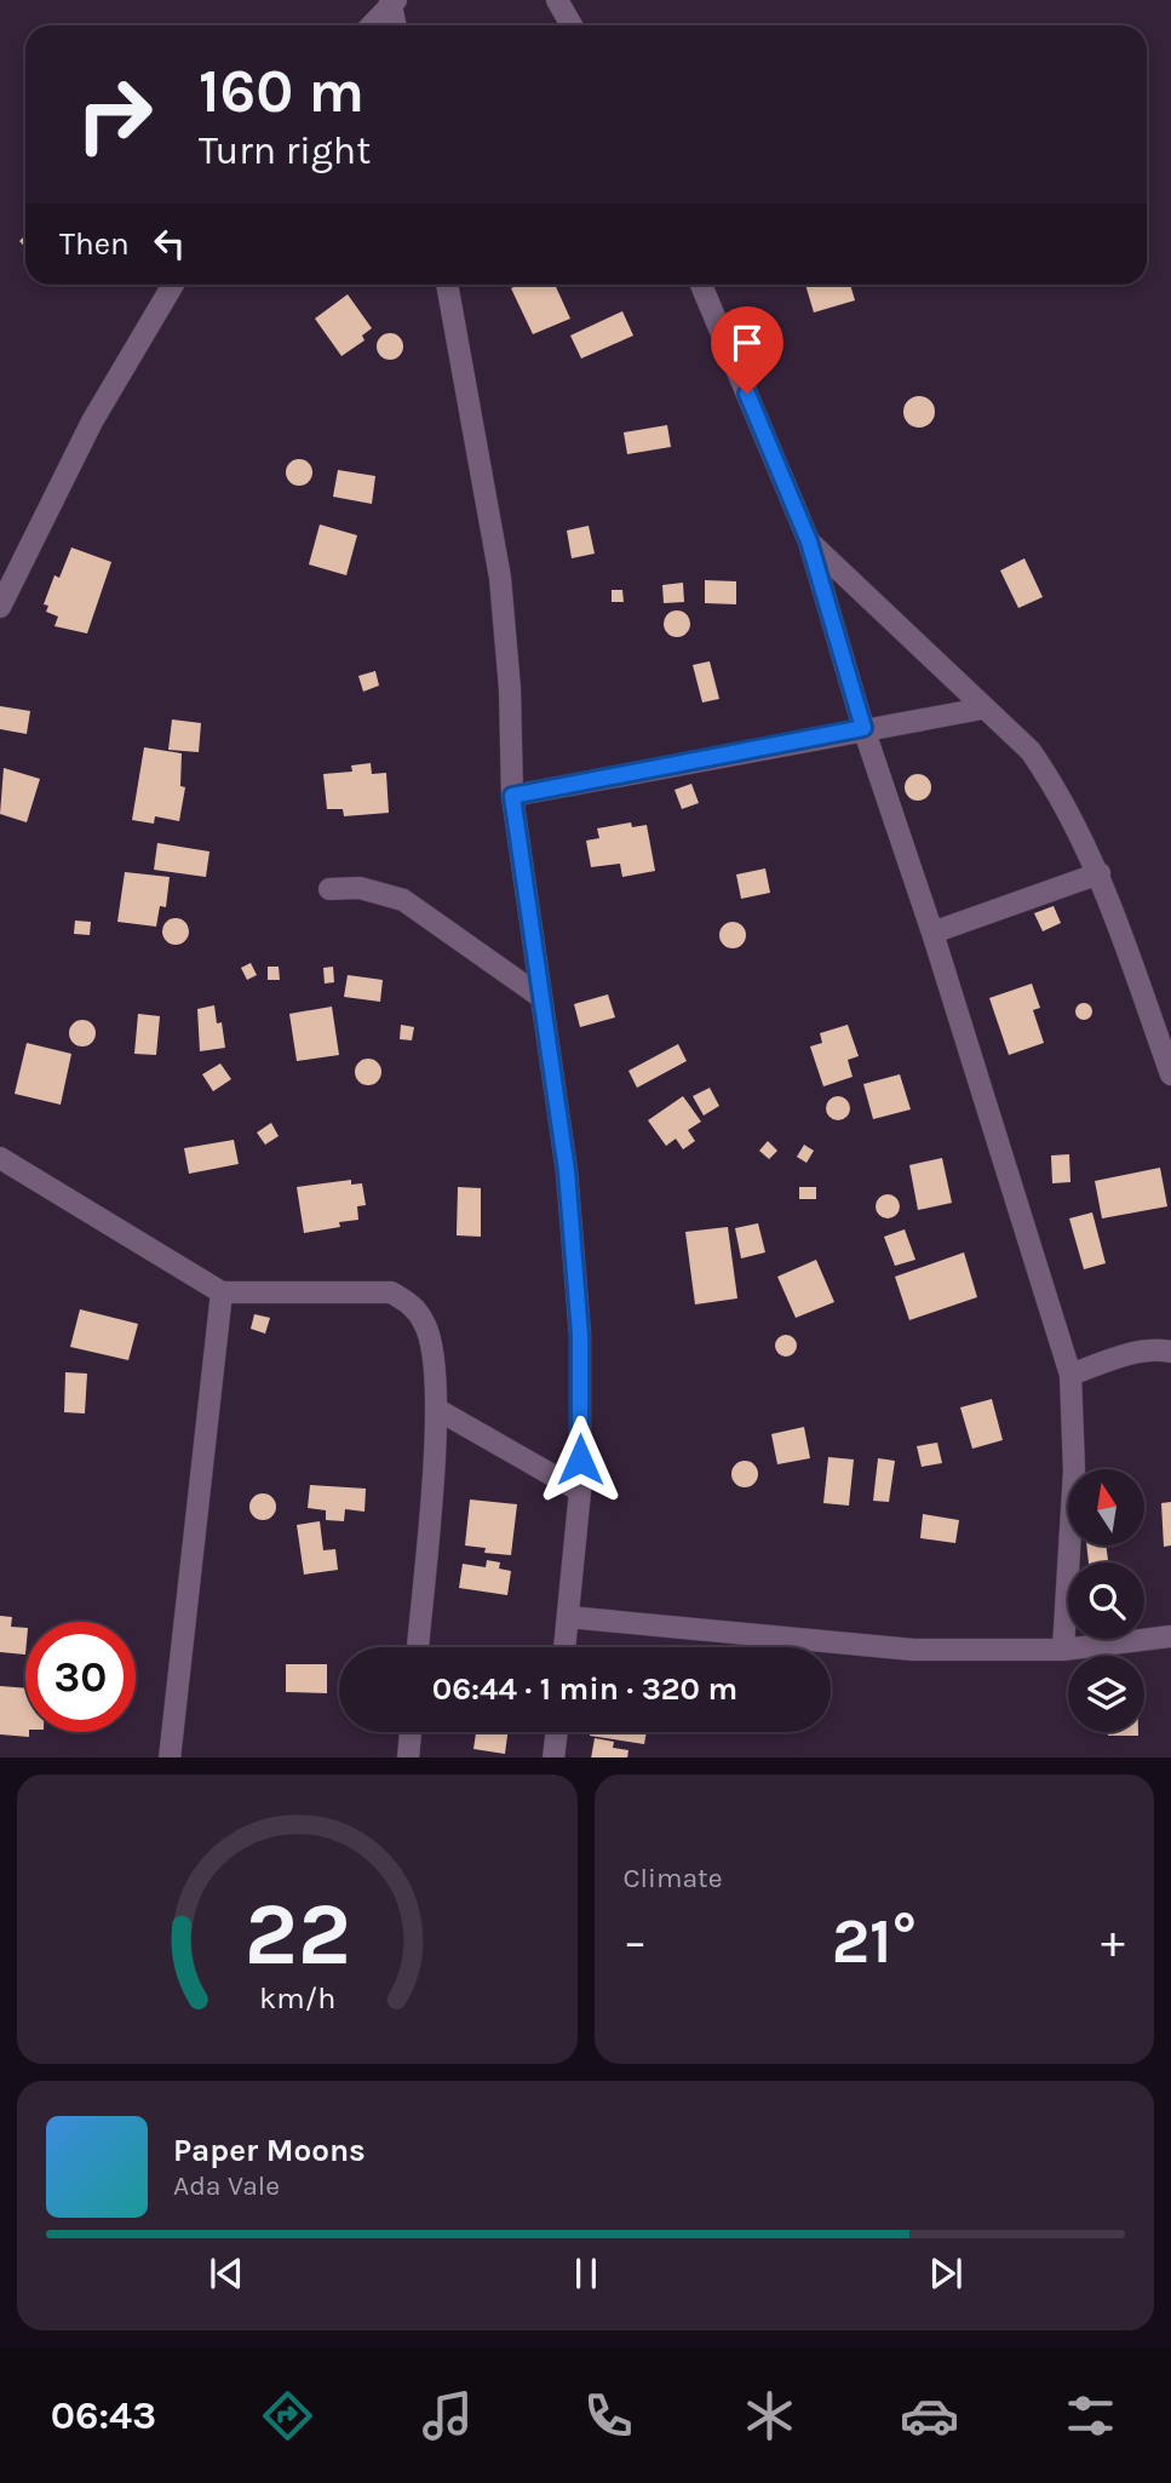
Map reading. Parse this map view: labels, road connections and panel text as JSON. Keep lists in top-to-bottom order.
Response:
{
  "north": "top",
  "page": {
    "turn": ["160 m", "Turn right"],
    "then": "Then",
    "limit": "30",
    "trip": "06:44 · 1 min · 320 m",
    "tile": "Climate",
    "heat": ["−", "21°", "+"],
    "song": ["Paper Moons", "Ada Vale"],
    "tabs": "06:43",
    "gauge": ["22", "km/h"]
  }
}
